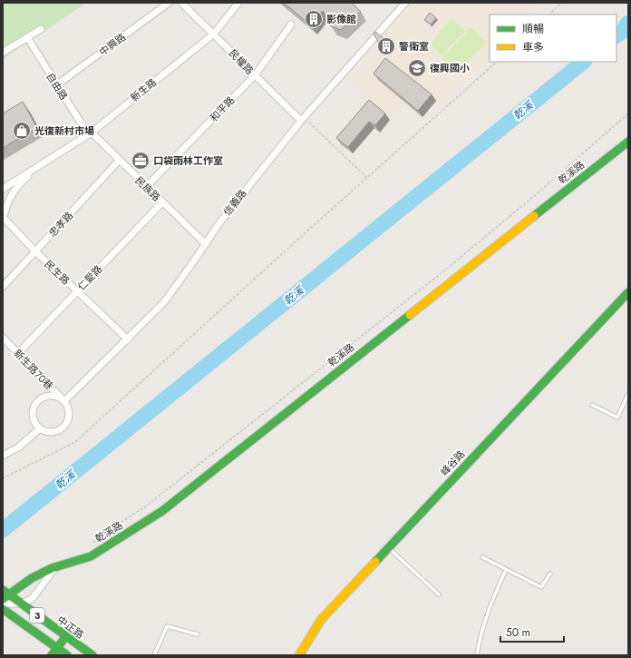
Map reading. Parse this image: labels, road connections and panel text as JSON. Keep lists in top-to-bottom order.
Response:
{
  "streets": {
    "street": [
      "中興路",
      "民權路",
      "自由路",
      "新生路",
      "和平路",
      "乾溪路",
      "民族路",
      "信義路",
      "忠孝路",
      "民生路",
      "仁愛路",
      "新生路70巷",
      "峰谷路",
      "3",
      "中正路"
    ]
  },
  "crossings": [
    ["中興路", "自由路"],
    ["民權路", "新生路"],
    ["民權路", "和平路"],
    ["民權路", "信義路"],
    ["自由路", "新生路"],
    ["自由路", "民族路"],
    ["新生路", "民族路"],
    ["新生路", "民生路"],
    ["和平路", "民族路"],
    ["乾溪路", "中正路"],
    ["民族路", "信義路"],
    ["民族路", "忠孝路"],
    ["民族路", "仁愛路"],
    ["信義路", "民生路"],
    ["信義路", "新生路70巷"],
    ["忠孝路", "民生路"],
    ["民生路", "仁愛路"],
    ["仁愛路", "新生路70巷"]
  ],
  "water": ["乾溪"],
  "places": {
    "building": ["影像館", "警衛室"],
    "school or university": ["復興國小"],
    "shop": ["光復新村市場"],
    "office": ["口袋雨林工作室"]
  },
  "legend": ["順暢", "車多"],
  "scale_bar": "50 m"
}
